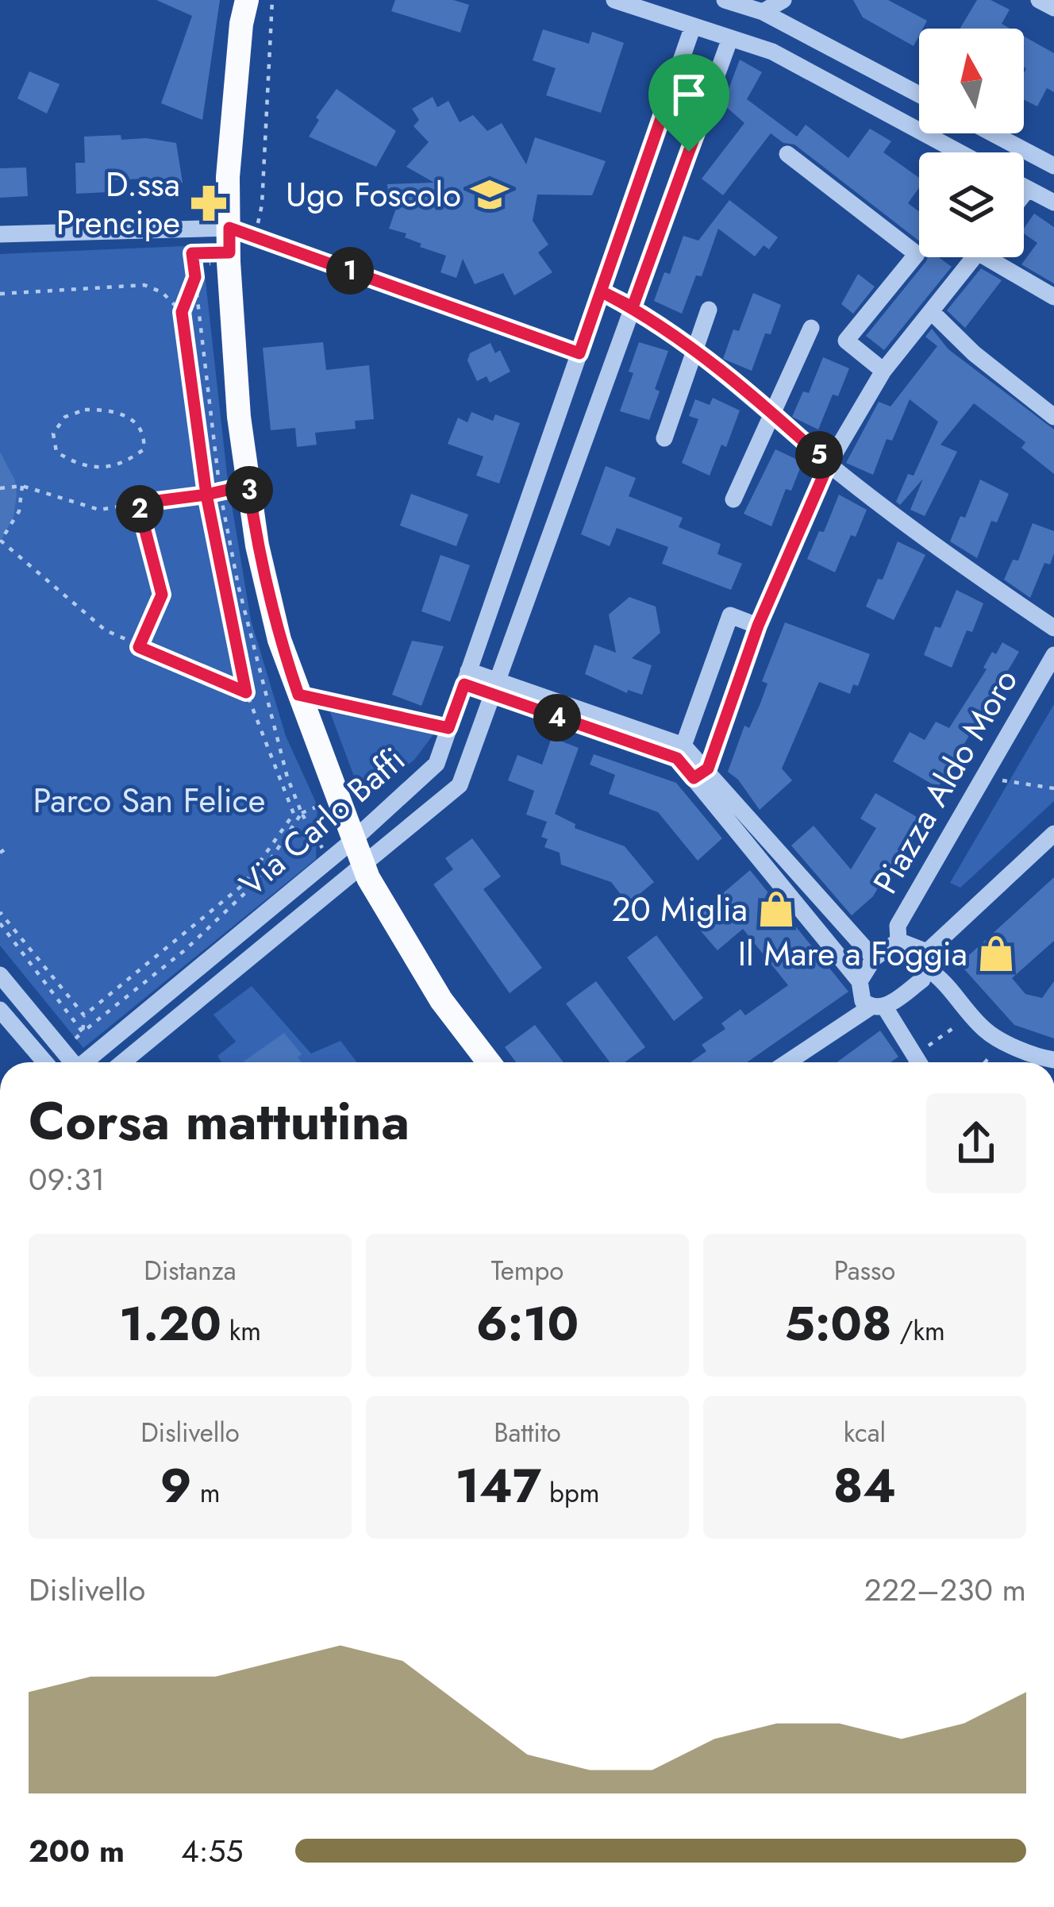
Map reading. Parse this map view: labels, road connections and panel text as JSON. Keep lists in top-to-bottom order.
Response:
{
  "streets": {
    "street": ["Piazza Aldo Moro", "Via Carlo Baffi"]
  },
  "parks": ["Parco San Felice"],
  "places": {
    "school or university": ["Ugo Foscolo"],
    "pharmacy": ["D.ssa Prencipe"],
    "shop": ["20 Miglia", "Il Mare a Foggia"]
  },
  "north": "top",
  "page": {
    "pins": [
      "1",
      "5",
      "3",
      "2",
      "4"
    ],
    "heading": ["Corsa mattutina", "09:31"],
    "stats": [
      ["Distanza", "1.20 km"],
      ["Tempo", "6:10"],
      ["Passo", "5:08 /km"],
      ["Dislivello", "9 m"],
      ["Battito", "147 bpm"],
      ["kcal", "84"]
    ],
    "chart": ["Dislivello", "222–230 m"],
    "list": [
      {
        "name": "200 m",
        "note": "4:55"
      }
    ]
  }
}
